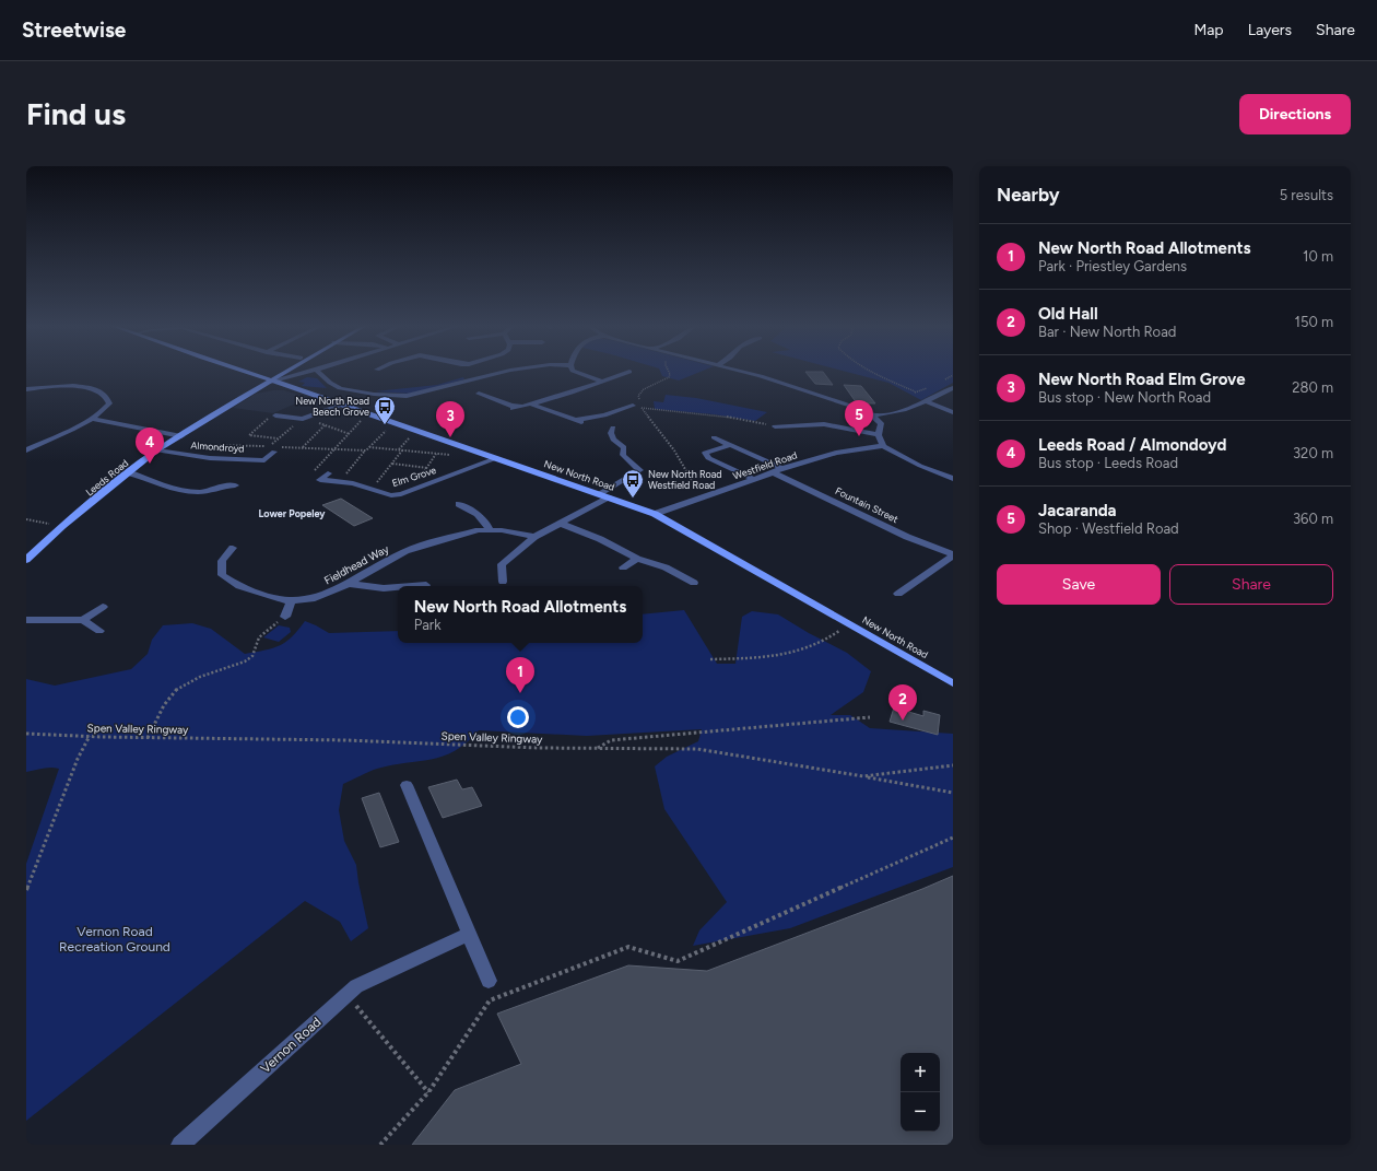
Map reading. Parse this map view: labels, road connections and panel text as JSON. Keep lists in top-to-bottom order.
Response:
{
  "streets": {
    "main road": ["New North Road", "Leeds Road"],
    "street": [
      "Almondroyd",
      "Westfield Road",
      "Elm Grove",
      "Fountain Street",
      "Fieldhead Way",
      "Vernon Road"
    ],
    "path": ["Spen Valley Ringway"]
  },
  "crossings": [
    ["Almondroyd", "Leeds Road"],
    ["Westfield Road", "New North Road"],
    ["Westfield Road", "Fountain Street"],
    ["New North Road", "Elm Grove"],
    ["New North Road", "Leeds Road"]
  ],
  "districts": ["Lower Popeley"],
  "parks": ["Vernon Road Recreation Ground"],
  "places": {
    "bus stop": ["New North Road Beech Grove", "New North Road Westfield Road"]
  },
  "page": {
    "header": "Streetwise",
    "nav": ["Map", "Layers", "Share"],
    "buttons": [
      "Directions",
      ["Save", "Share"]
    ],
    "title": "Find us",
    "heading": ["Nearby", "5 results"],
    "list": [
      {
        "mark": "1",
        "name": "New North Road Allotments",
        "note": "Park · Priestley Gardens",
        "value": "10 m"
      },
      {
        "mark": "2",
        "name": "Old Hall",
        "note": "Bar · New North Road",
        "value": "150 m"
      },
      {
        "mark": "3",
        "name": "New North Road Elm Grove",
        "note": "Bus stop · New North Road",
        "value": "280 m"
      },
      {
        "mark": "4",
        "name": "Leeds Road / Almondoyd",
        "note": "Bus stop · Leeds Road",
        "value": "320 m"
      },
      {
        "mark": "5",
        "name": "Jacaranda",
        "note": "Shop · Westfield Road",
        "value": "360 m"
      }
    ],
    "pins": [
      "5",
      "3",
      "4",
      "1",
      "2"
    ],
    "popup": ["New North Road Allotments", "Park"],
    "map_buttons": ["+", "−"]
  }
}
